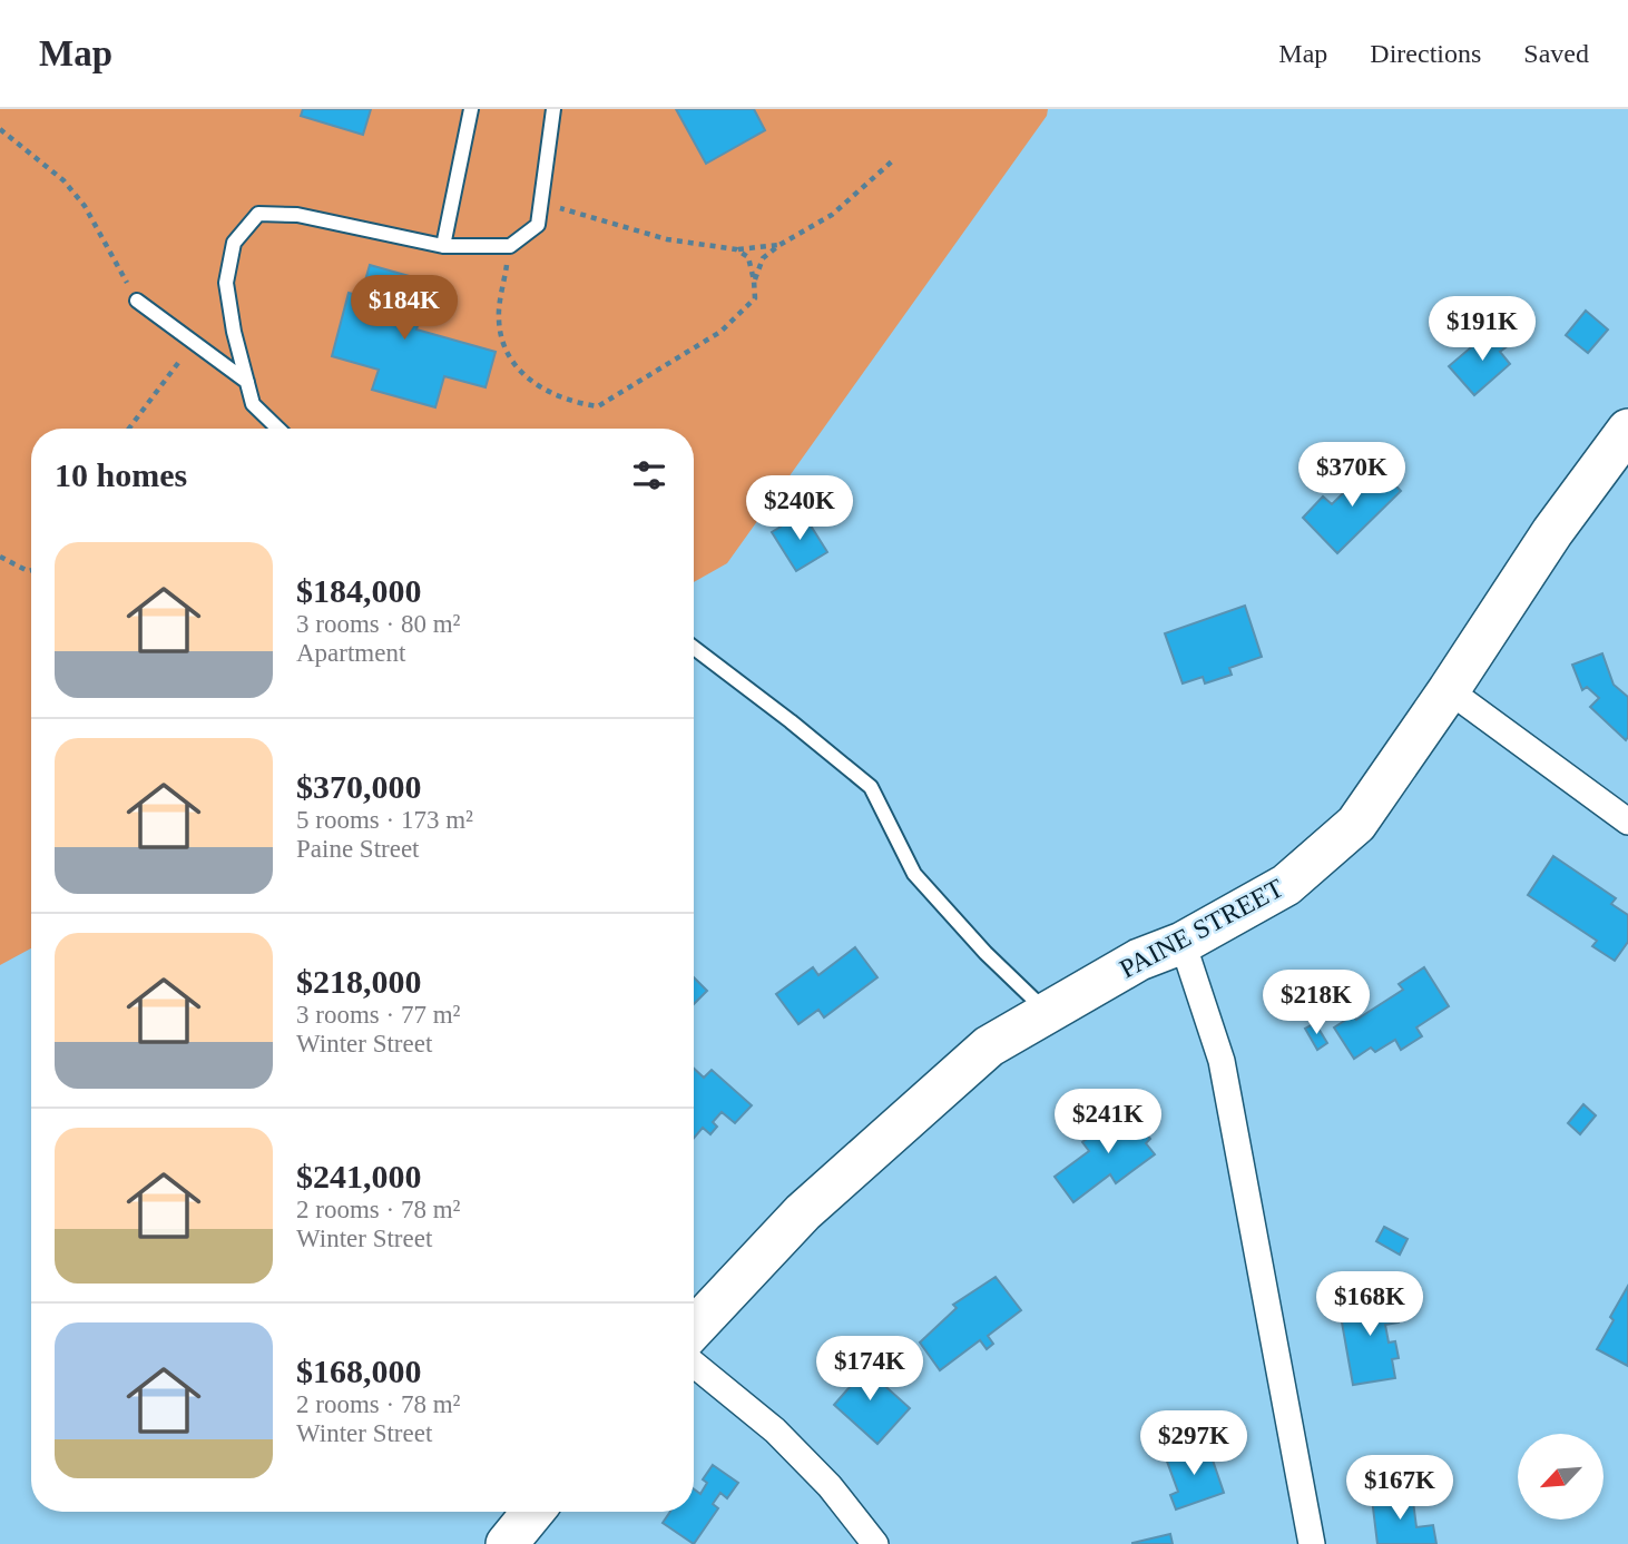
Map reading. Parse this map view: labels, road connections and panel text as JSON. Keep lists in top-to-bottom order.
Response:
{
  "streets": {
    "main road": ["PAINE STREET"]
  },
  "north": "bottom left",
  "page": {
    "header": "Map",
    "nav": ["Map", "Directions", "Saved"],
    "price": [
      "$184K",
      "$191K",
      "$370K",
      "$240K",
      "$218K",
      "$241K",
      "$168K",
      "$174K",
      "$297K",
      "$167K"
    ],
    "heading": "10 homes",
    "list": [
      {
        "name": "$184,000",
        "note": "3 rooms · 80 m² · Apartment"
      },
      {
        "name": "$370,000",
        "note": "5 rooms · 173 m² · Paine Street"
      },
      {
        "name": "$218,000",
        "note": "3 rooms · 77 m² · Winter Street"
      },
      {
        "name": "$241,000",
        "note": "2 rooms · 78 m² · Winter Street"
      },
      {
        "name": "$168,000",
        "note": "2 rooms · 78 m² · Winter Street"
      }
    ]
  }
}
